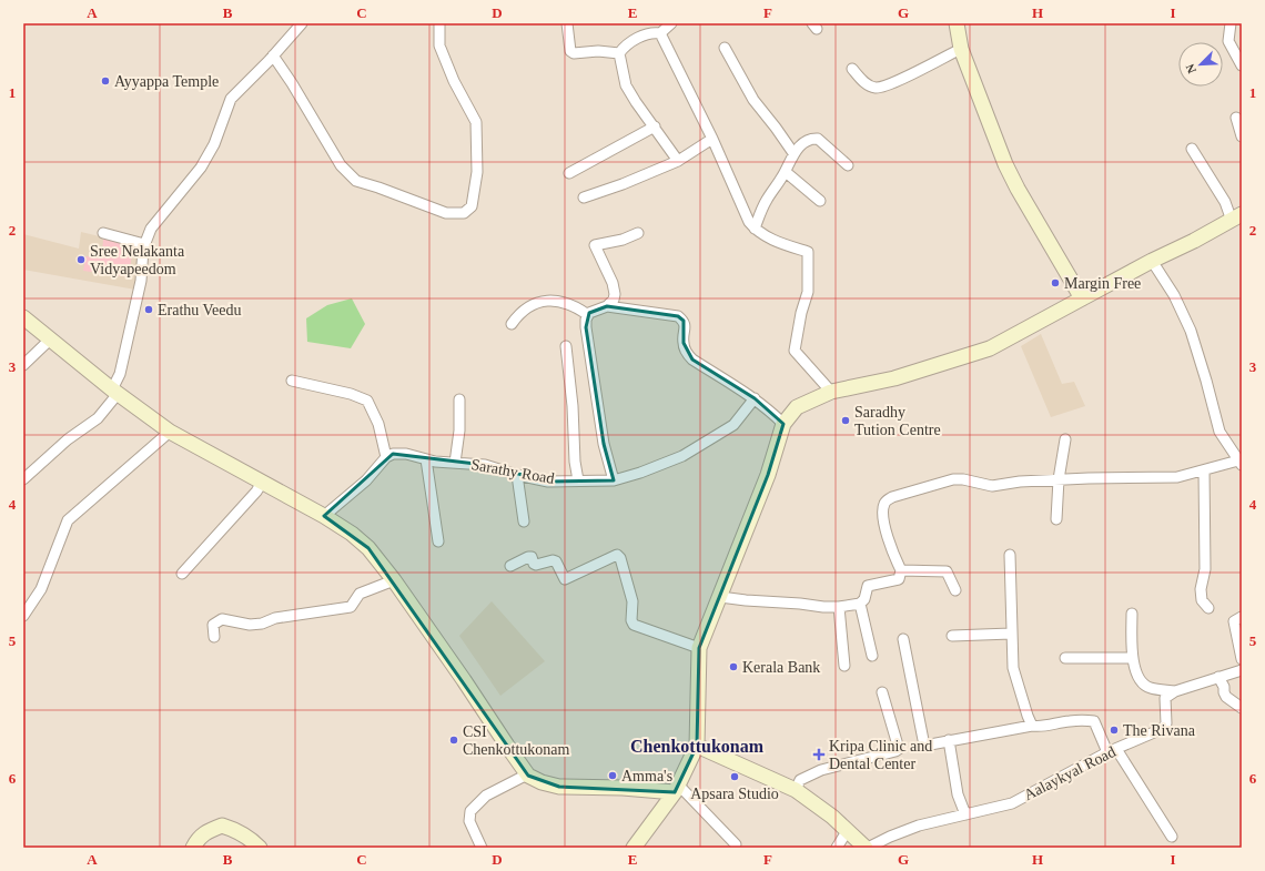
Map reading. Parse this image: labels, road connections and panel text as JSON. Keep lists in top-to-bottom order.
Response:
{
  "streets": {
    "street": ["Sarathy Road", "Aalaykyal Road"]
  },
  "districts": ["Chenkottukonam"],
  "places": {
    "other": [
      "Ayyappa Temple",
      "Sree Nelakanta Vidyapeedom",
      "Margin Free",
      "Erathu Veedu",
      "Saradhy Tution Centre",
      "Kerala Bank",
      "The Rivana",
      "CSI Chenkottukonam",
      "Amma's",
      "Apsara Studio"
    ],
    "health": ["Kripa Clinic and Dental Center"]
  },
  "north": "bottom left",
  "grid": {
    "columns": [
      "A",
      "B",
      "C",
      "D",
      "E",
      "F",
      "G",
      "H",
      "I"
    ],
    "rows": [
      "1",
      "2",
      "3",
      "4",
      "5",
      "6"
    ]
  }
}
